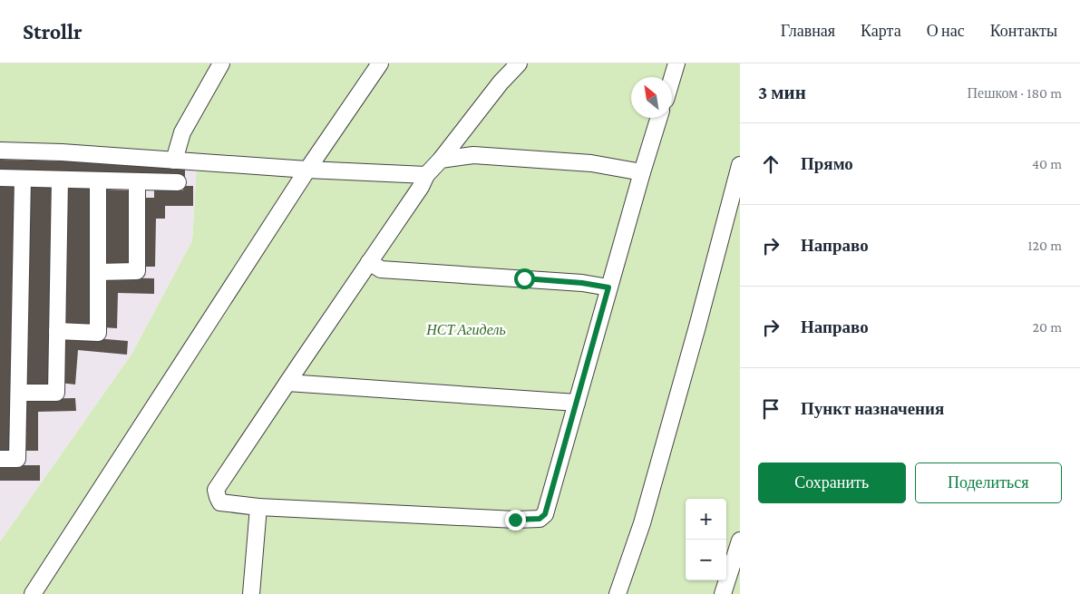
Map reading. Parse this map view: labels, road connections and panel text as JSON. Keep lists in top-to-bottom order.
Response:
{
  "parks": ["НСТ Агидель"],
  "north": "top left",
  "page": {
    "header": "Strollr",
    "nav": [
      "Главная",
      "Карта",
      "О нас",
      "Контакты"
    ],
    "heading": ["3 мин", "Пешком · 180 m"],
    "list": [
      ["Прямо", "40 m"],
      ["Направо", "120 m"],
      ["Направо", "20 m"],
      "Пункт назначения"
    ],
    "buttons": ["Сохранить", "Поделиться"],
    "map_buttons": ["+", "−"]
  }
}
